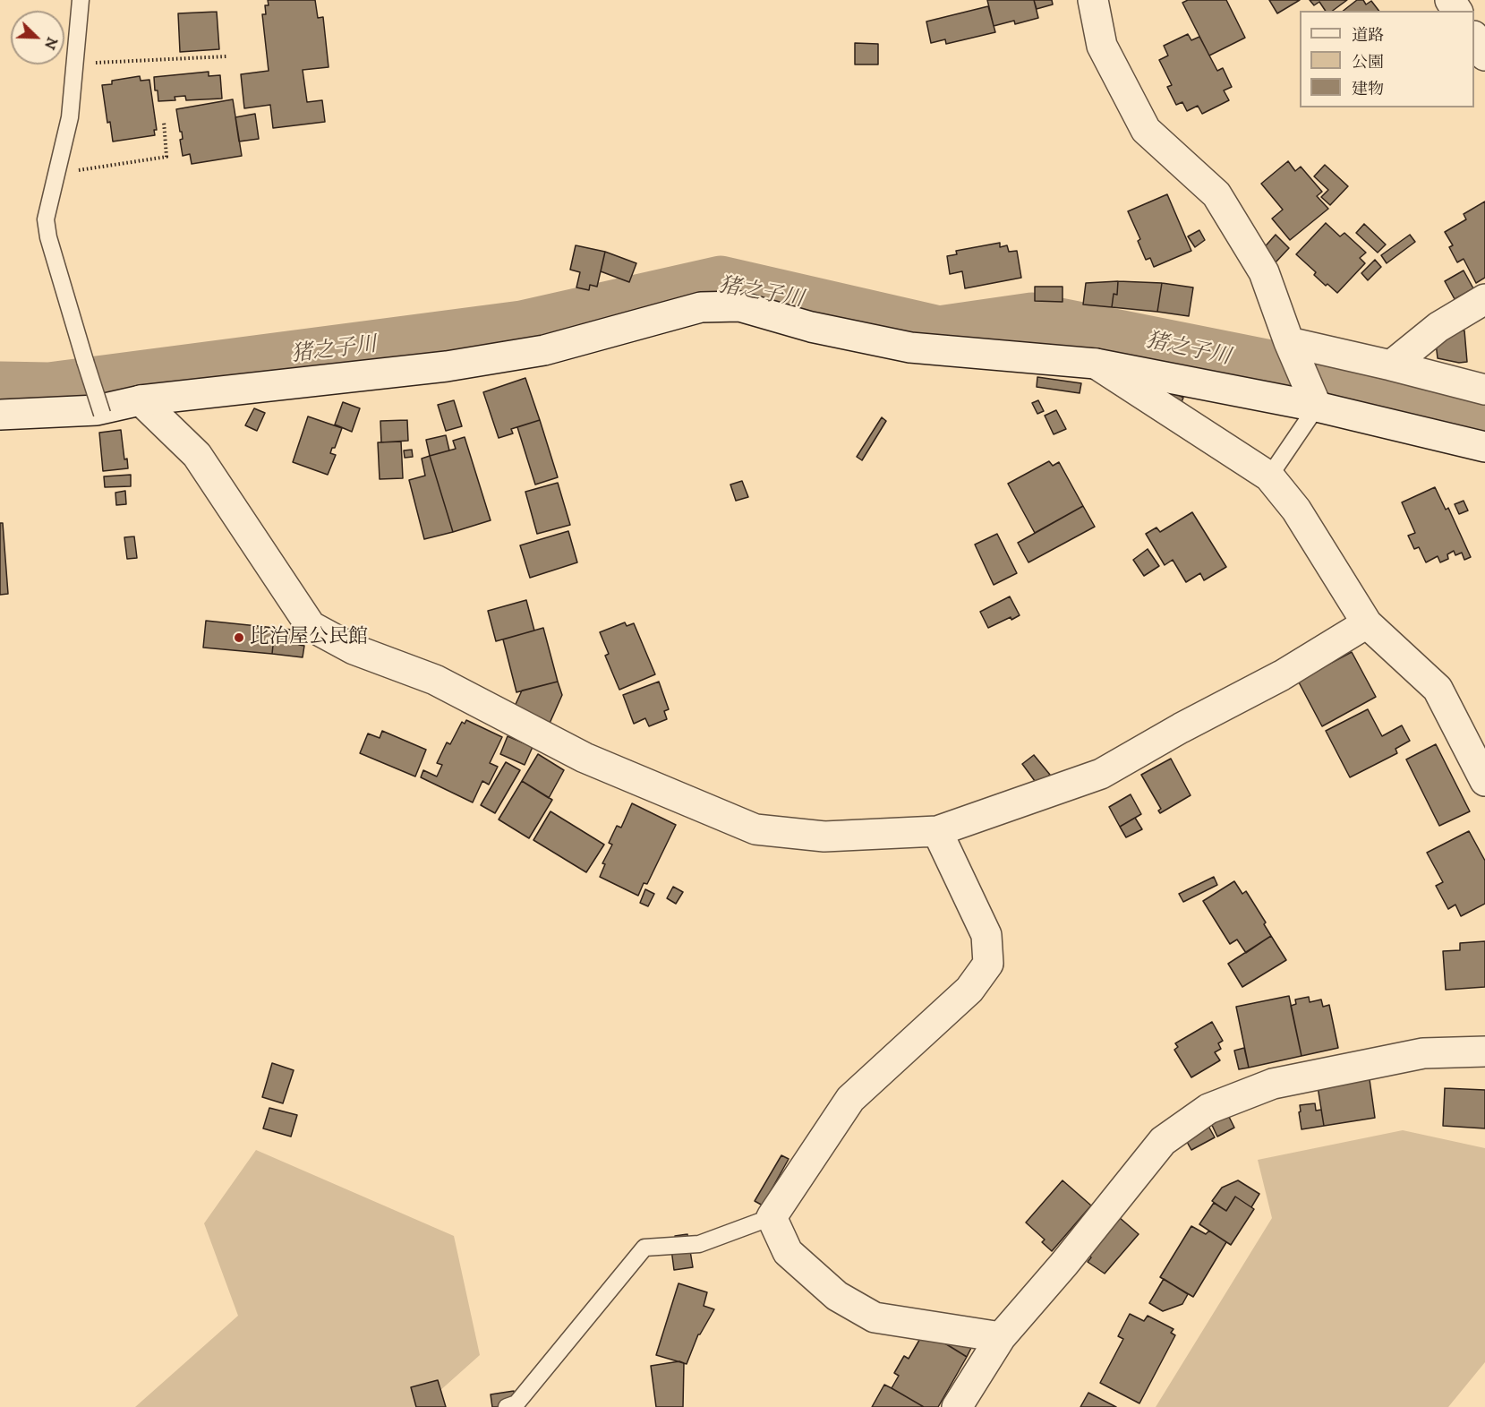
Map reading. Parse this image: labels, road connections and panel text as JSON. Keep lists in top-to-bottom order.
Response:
{
  "water": ["猪之子川"],
  "places": ["比治屋公民館"],
  "legend": ["道路", "公園", "建物"],
  "north": "bottom right"
}
